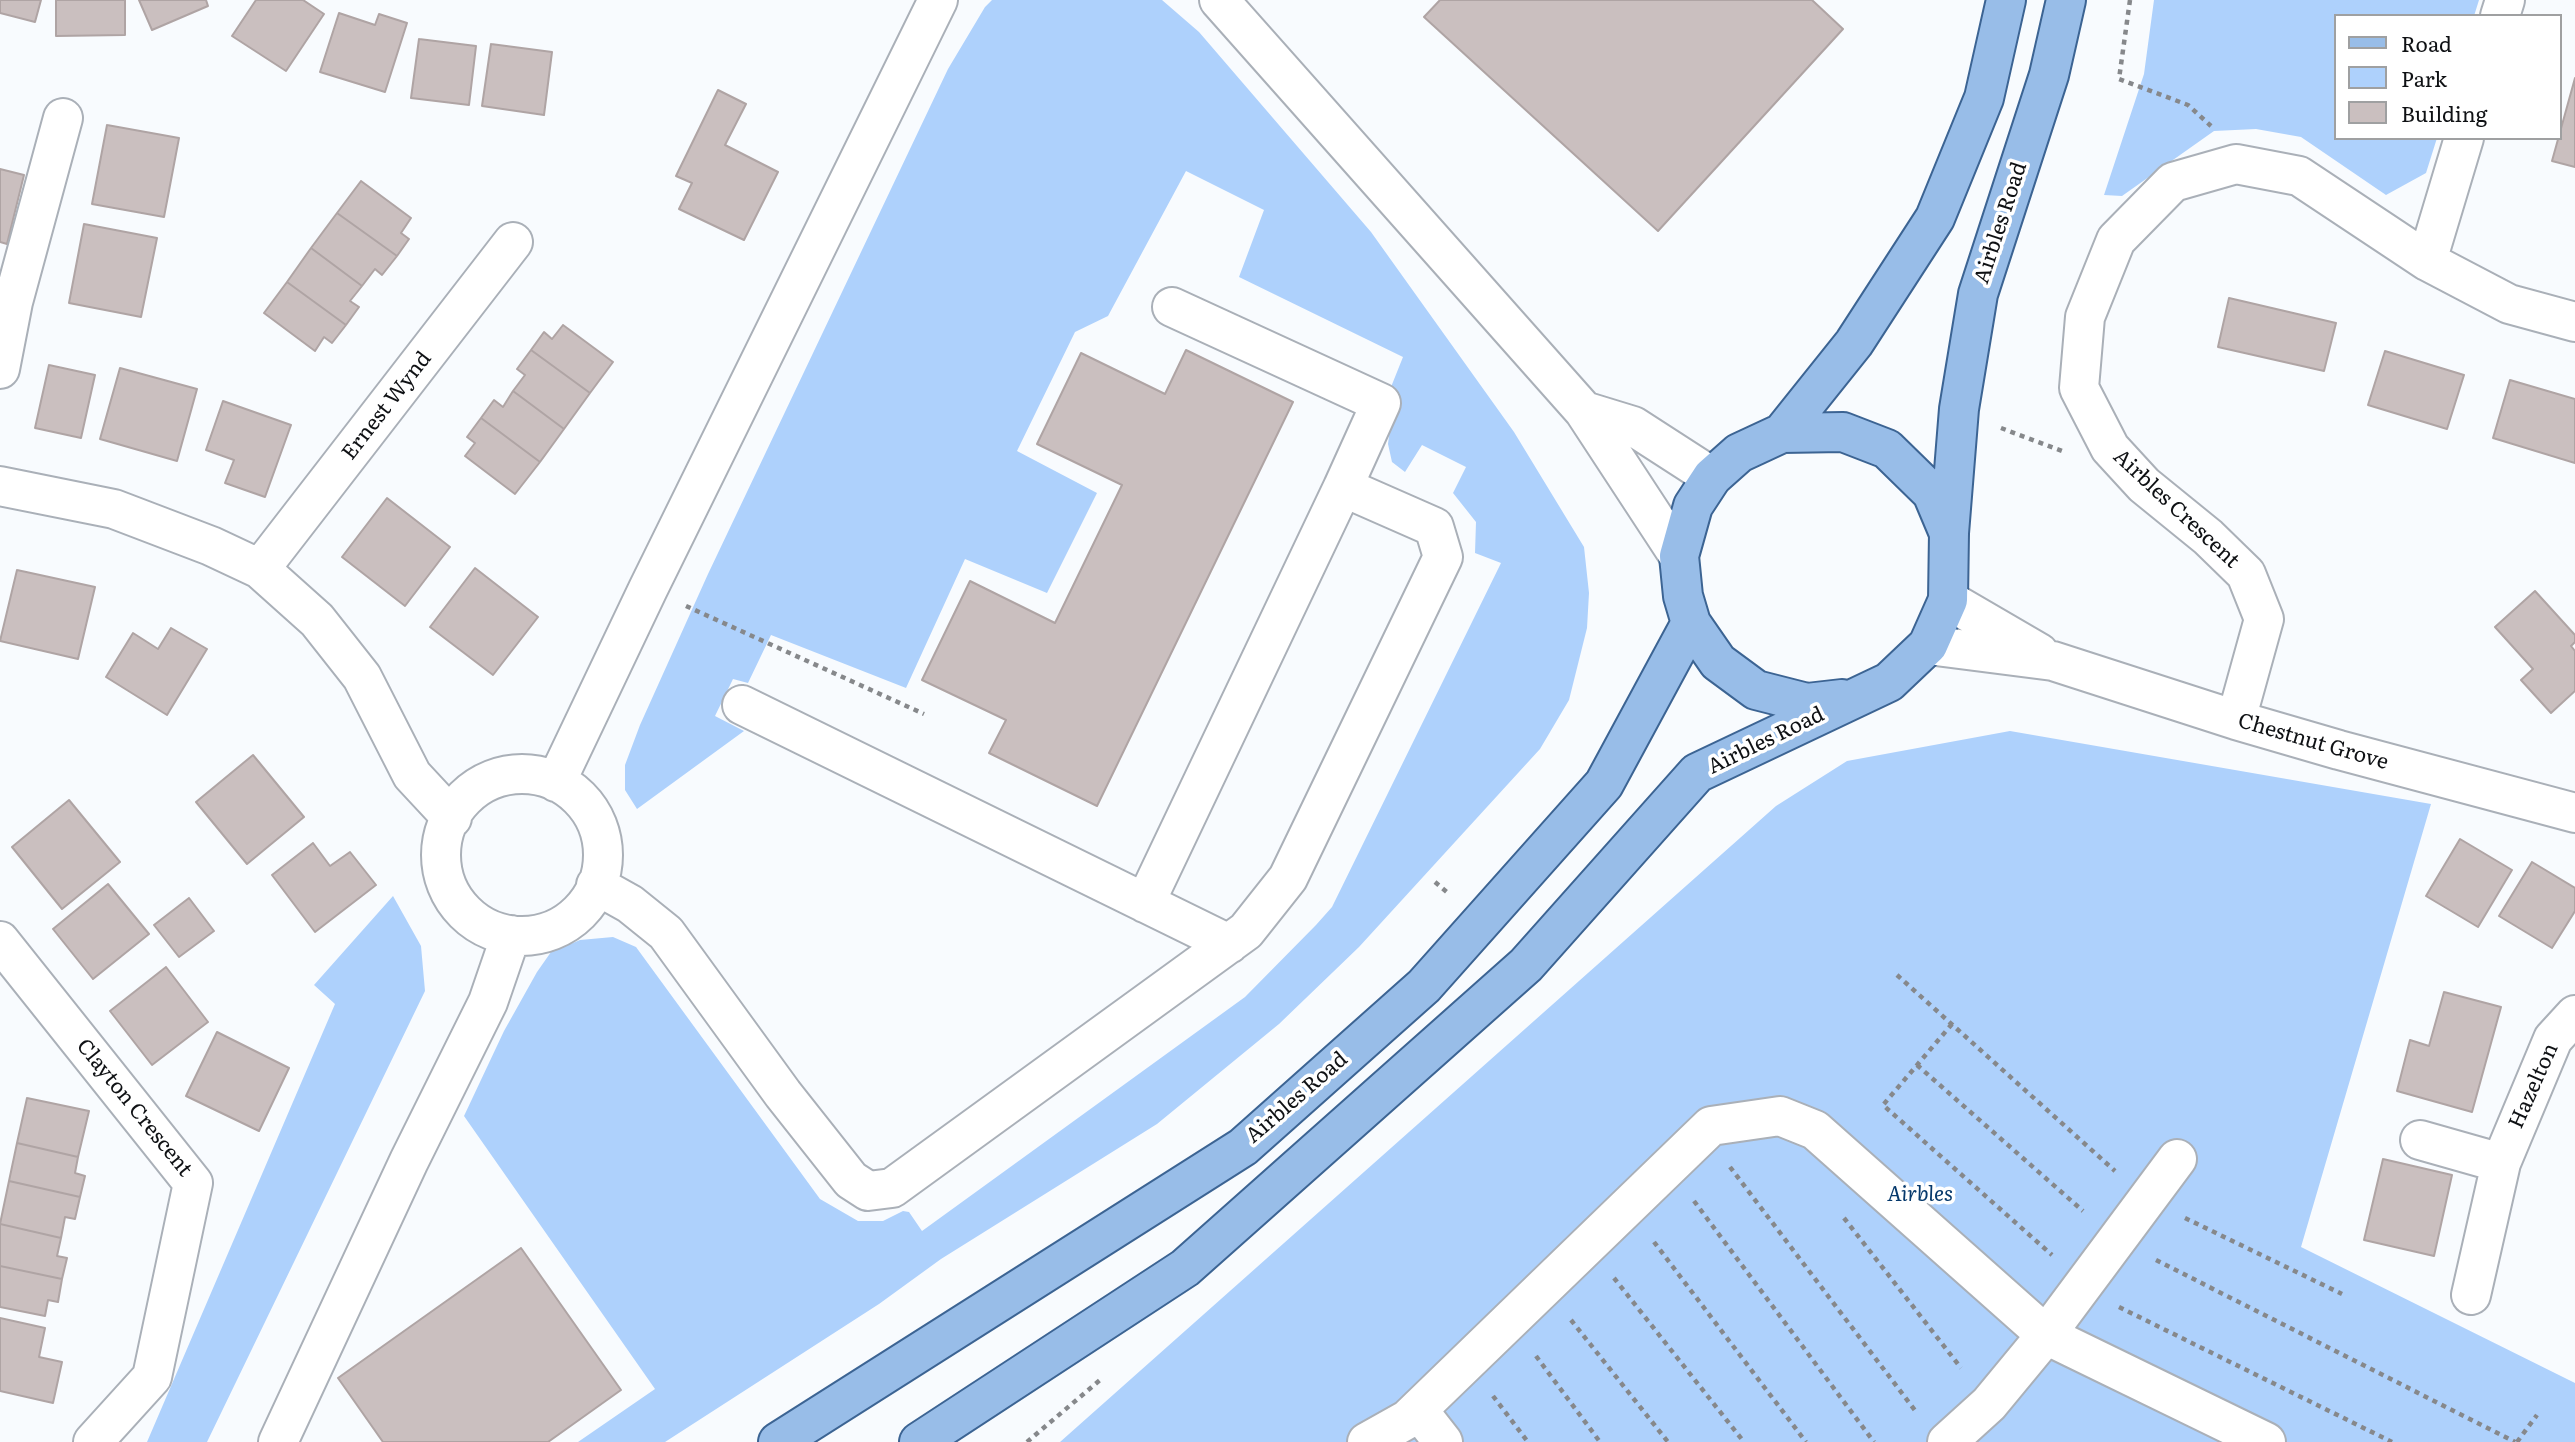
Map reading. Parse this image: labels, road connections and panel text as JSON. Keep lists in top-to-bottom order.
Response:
{
  "streets": {
    "main road": ["Airbles Road"],
    "street": [
      "Ernest Wynd",
      "Airbles Crescent",
      "Chestnut Grove",
      "Hazelton",
      "Clayton Crescent"
    ]
  },
  "crossings": [
    ["Airbles Road", "Chestnut Grove"],
    ["Airbles Crescent", "Chestnut Grove"]
  ],
  "parks": ["Airbles"],
  "legend": ["Road", "Park", "Building"]
}
